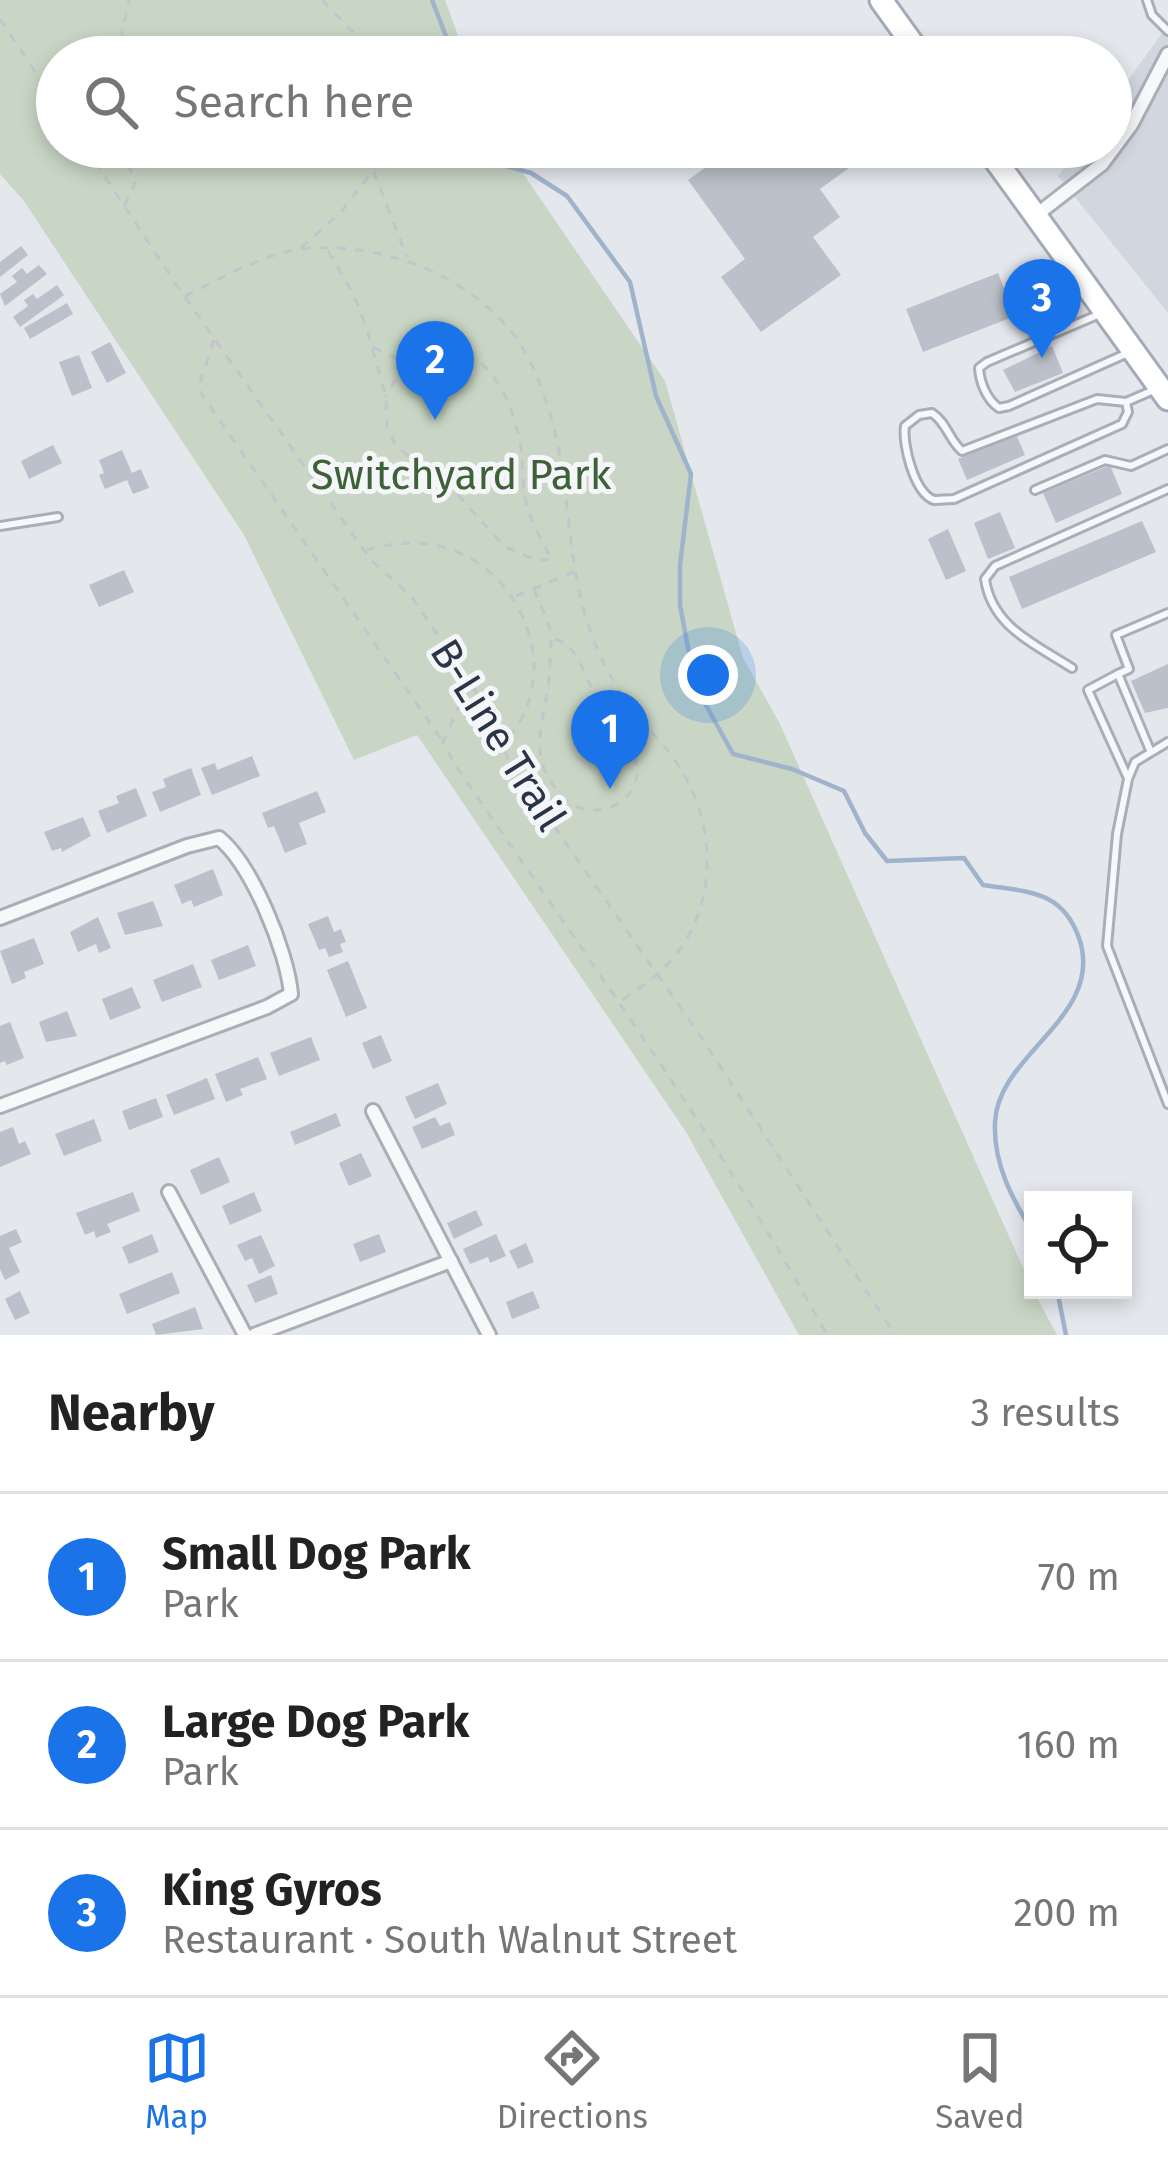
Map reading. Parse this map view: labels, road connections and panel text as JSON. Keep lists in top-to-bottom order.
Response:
{
  "streets": {
    "path": ["B-Line Trail"]
  },
  "parks": ["Switchyard Park"],
  "page": {
    "search": "Search here",
    "pins": ["3", "2", "1"],
    "heading": ["Nearby", "3 results"],
    "list": [
      {
        "mark": "1",
        "name": "Small Dog Park",
        "note": "Park",
        "value": "70 m"
      },
      {
        "mark": "2",
        "name": "Large Dog Park",
        "note": "Park",
        "value": "160 m"
      },
      {
        "mark": "3",
        "name": "King Gyros",
        "note": "Restaurant · South Walnut Street",
        "value": "200 m"
      }
    ],
    "nav": ["Map", "Directions", "Saved"]
  }
}
